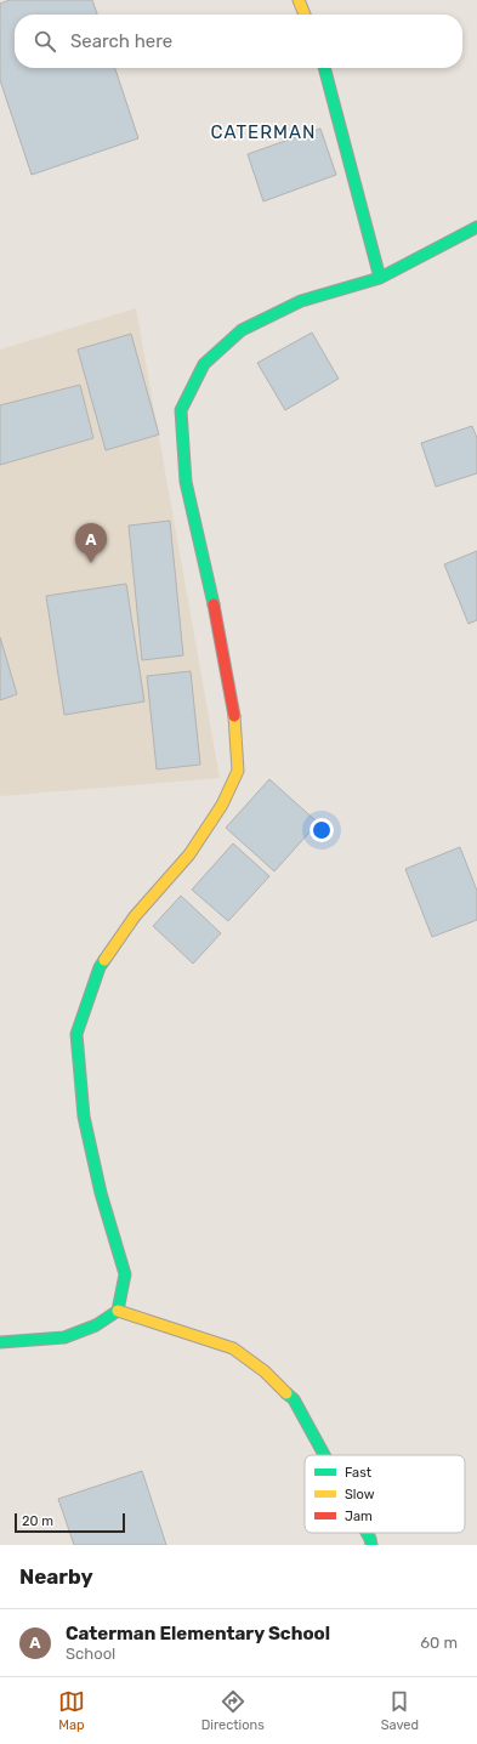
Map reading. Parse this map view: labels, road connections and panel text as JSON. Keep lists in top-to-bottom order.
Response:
{
  "districts": ["CATERMAN"],
  "legend": ["Fast", "Slow", "Jam"],
  "scale_bar": "20 m",
  "page": {
    "search": "Search here",
    "pins": "A",
    "scale": "20 m",
    "heading": "Nearby",
    "list": [
      {
        "mark": "A",
        "name": "Caterman Elementary School",
        "note": "School",
        "value": "60 m"
      }
    ],
    "nav": ["Map", "Directions", "Saved"]
  }
}
